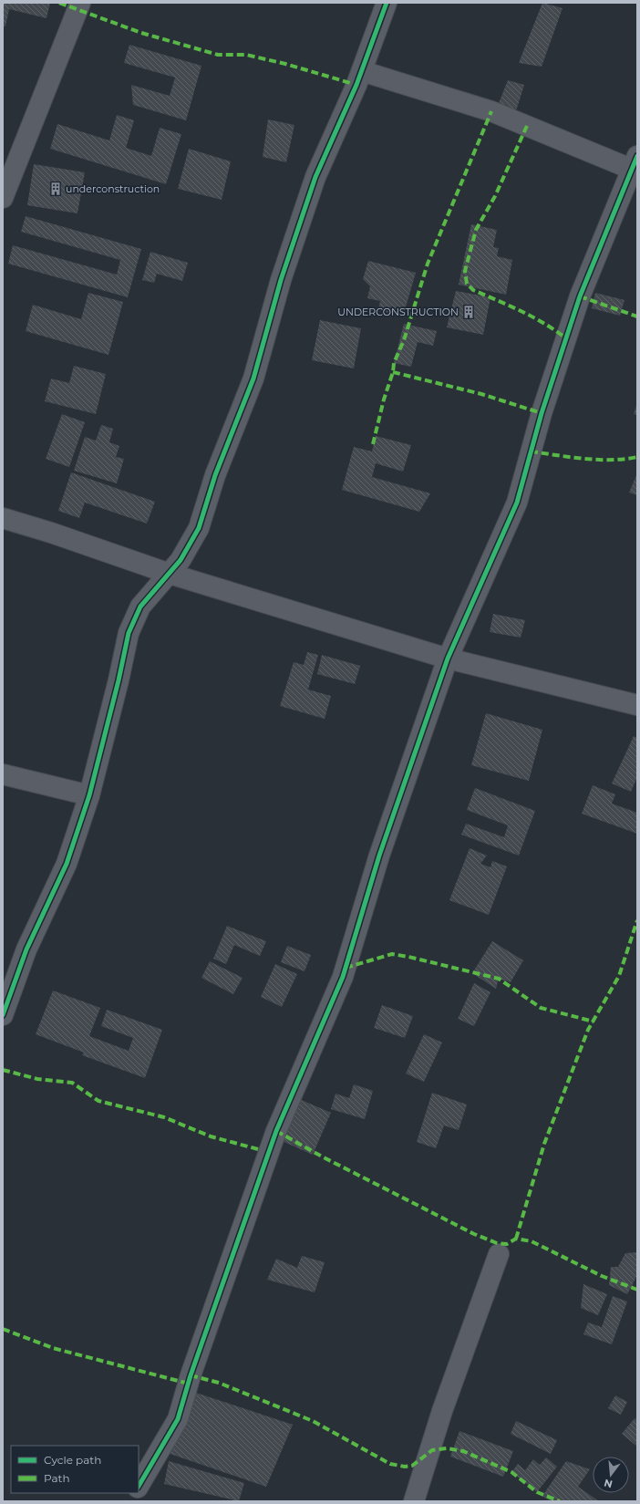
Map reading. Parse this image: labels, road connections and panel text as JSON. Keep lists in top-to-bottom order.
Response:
{
  "places": {
    "building": ["underconstruction", "UNDERCONSTRUCTION"]
  },
  "legend": ["Cycle path", "Path"],
  "north": "bottom"
}
